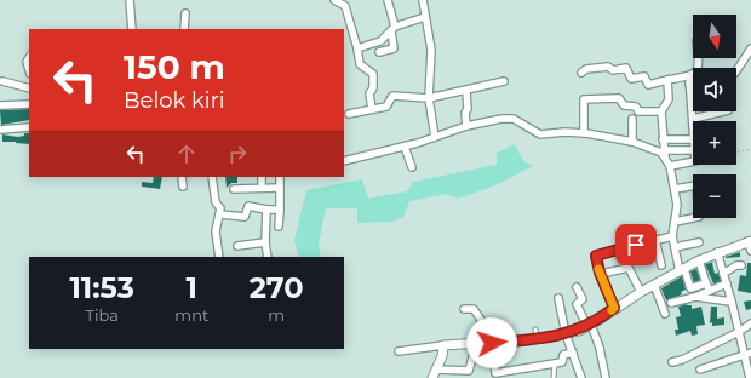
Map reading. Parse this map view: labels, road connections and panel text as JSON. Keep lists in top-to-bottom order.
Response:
{
  "north": "bottom",
  "page": {
    "map_buttons": ["+", "−"],
    "turn": ["150 m", "Belok kiri"],
    "eta": [
      "11:53",
      "Tiba",
      "1",
      "mnt",
      "270",
      "m"
    ]
  }
}
